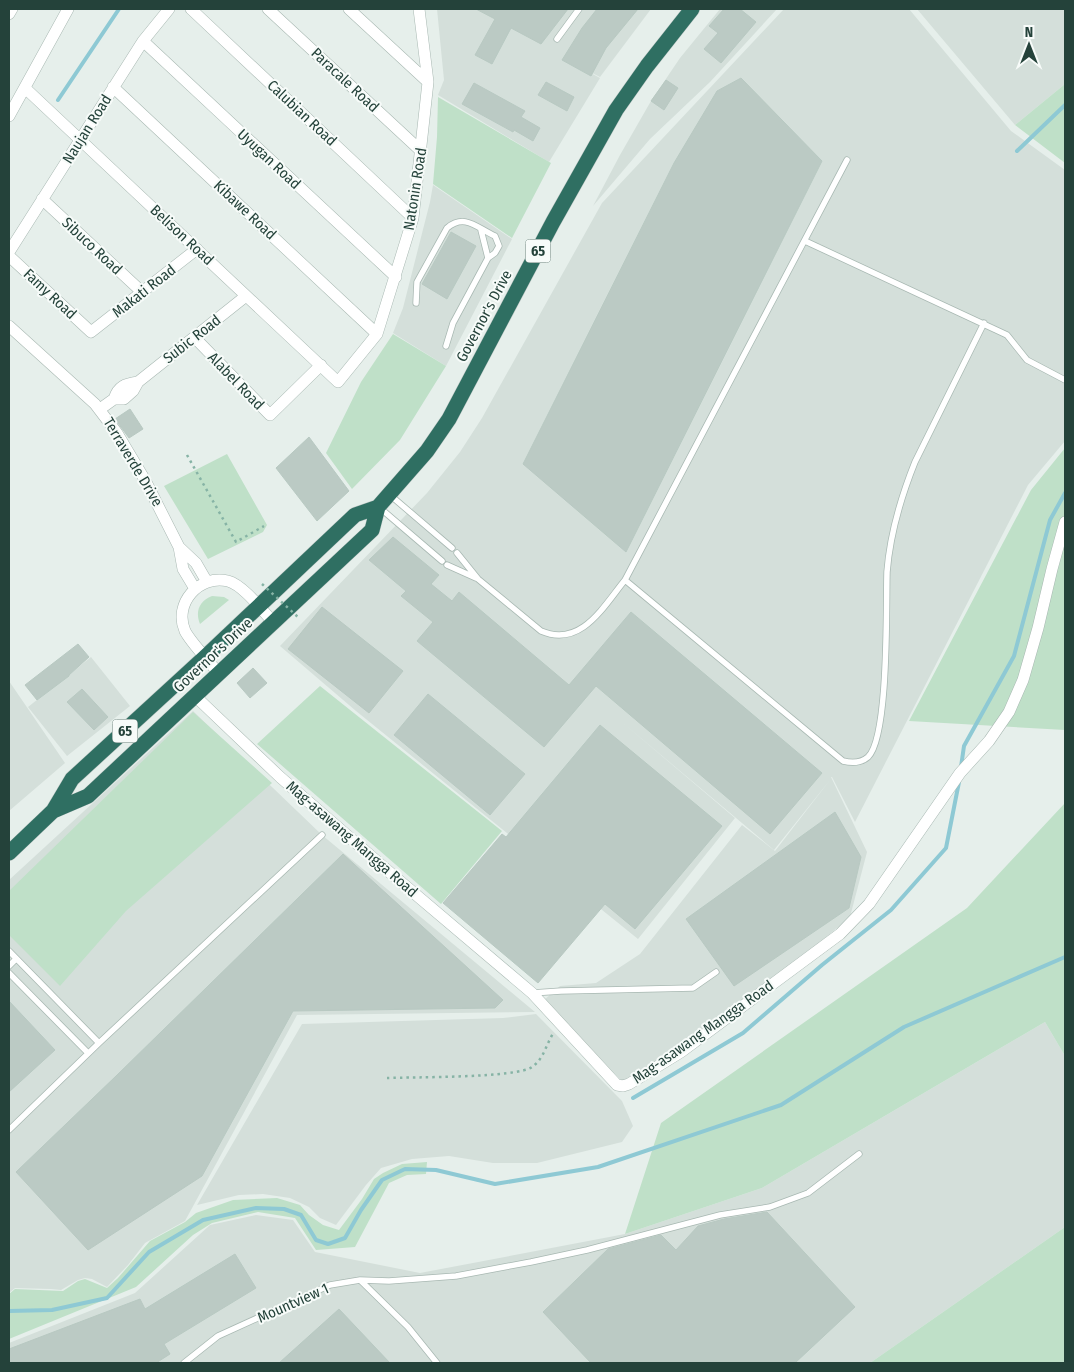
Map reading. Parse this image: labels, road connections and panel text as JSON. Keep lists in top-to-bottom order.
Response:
{
  "streets": {
    "highway": ["65", "Governor's Drive"],
    "street": [
      "Paracale Road",
      "Calubian Road",
      "Naujan Road",
      "Uyugan Road",
      "Natonin Road",
      "Kibawe Road",
      "Belison Road",
      "Sibuco Road",
      "Makati Road",
      "Famy Road",
      "Subic Road",
      "Alabel Road",
      "Terraverde Drive",
      "Mag-asawang Mangga Road"
    ],
    "lane": ["Mountview 1"]
  },
  "crossings": [
    ["Paracale Road", "Natonin Road"],
    ["Calubian Road", "Natonin Road"],
    ["Naujan Road", "Uyugan Road"],
    ["Naujan Road", "Kibawe Road"],
    ["Naujan Road", "Belison Road"],
    ["Naujan Road", "Sibuco Road"],
    ["Uyugan Road", "Natonin Road"],
    ["Natonin Road", "Kibawe Road"],
    ["Natonin Road", "Belison Road"],
    ["Belison Road", "Makati Road"],
    ["Belison Road", "Subic Road"],
    ["Belison Road", "Alabel Road"],
    ["Sibuco Road", "Makati Road"],
    ["Makati Road", "Famy Road"],
    ["Governor's Drive", "Mag-asawang Mangga Road"],
    ["Subic Road", "Alabel Road"],
    ["Subic Road", "Terraverde Drive"]
  ],
  "north": "top"
}
